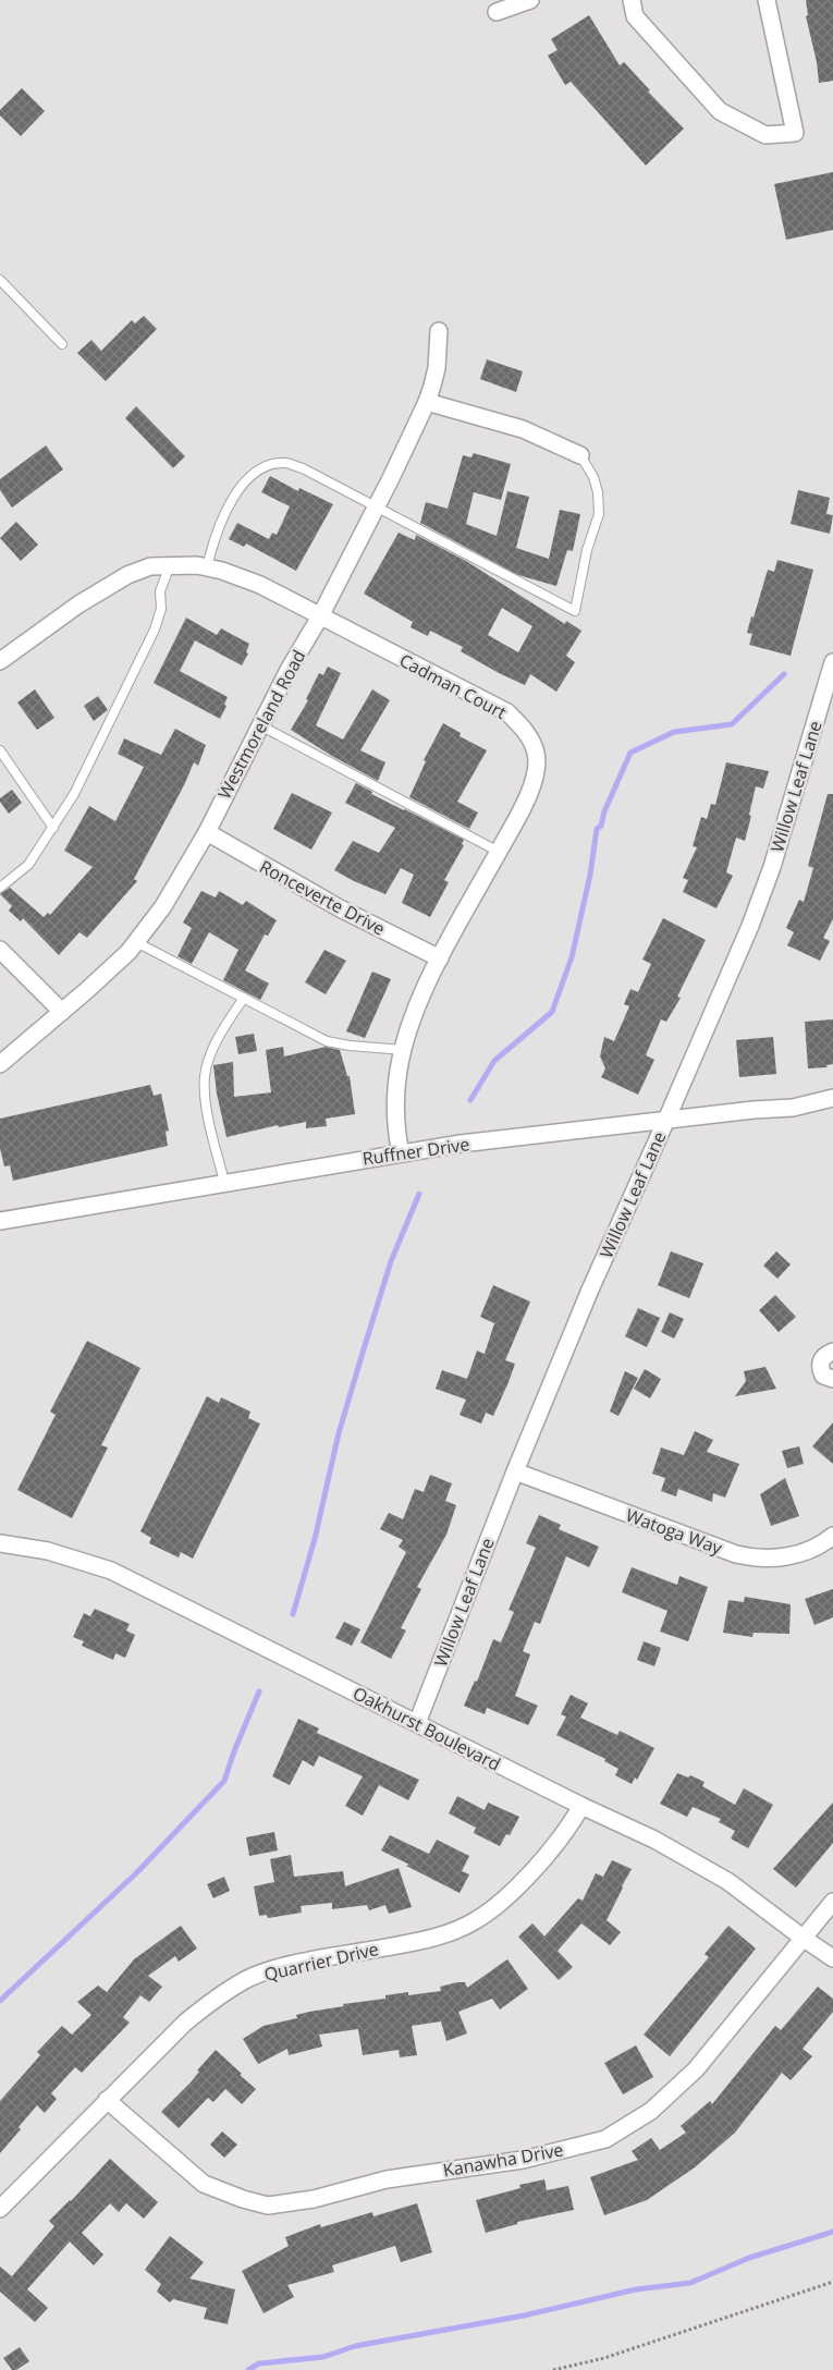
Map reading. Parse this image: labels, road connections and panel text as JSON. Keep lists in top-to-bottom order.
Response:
{
  "streets": {
    "street": [
      "Cadman Court",
      "Westmoreland Road",
      "Willow Leaf Lane",
      "Ronceverte Drive",
      "Ruffner Drive",
      "Watoga Way",
      "Oakhurst Boulevard",
      "Quarrier Drive",
      "Kanawha Drive"
    ]
  },
  "crossings": [
    ["Cadman Court", "Westmoreland Road"],
    ["Cadman Court", "Ronceverte Drive"],
    ["Cadman Court", "Ruffner Drive"],
    ["Westmoreland Road", "Ronceverte Drive"],
    ["Willow Leaf Lane", "Ruffner Drive"],
    ["Willow Leaf Lane", "Watoga Way"],
    ["Willow Leaf Lane", "Oakhurst Boulevard"],
    ["Oakhurst Boulevard", "Quarrier Drive"],
    ["Oakhurst Boulevard", "Kanawha Drive"],
    ["Quarrier Drive", "Kanawha Drive"]
  ]
}
